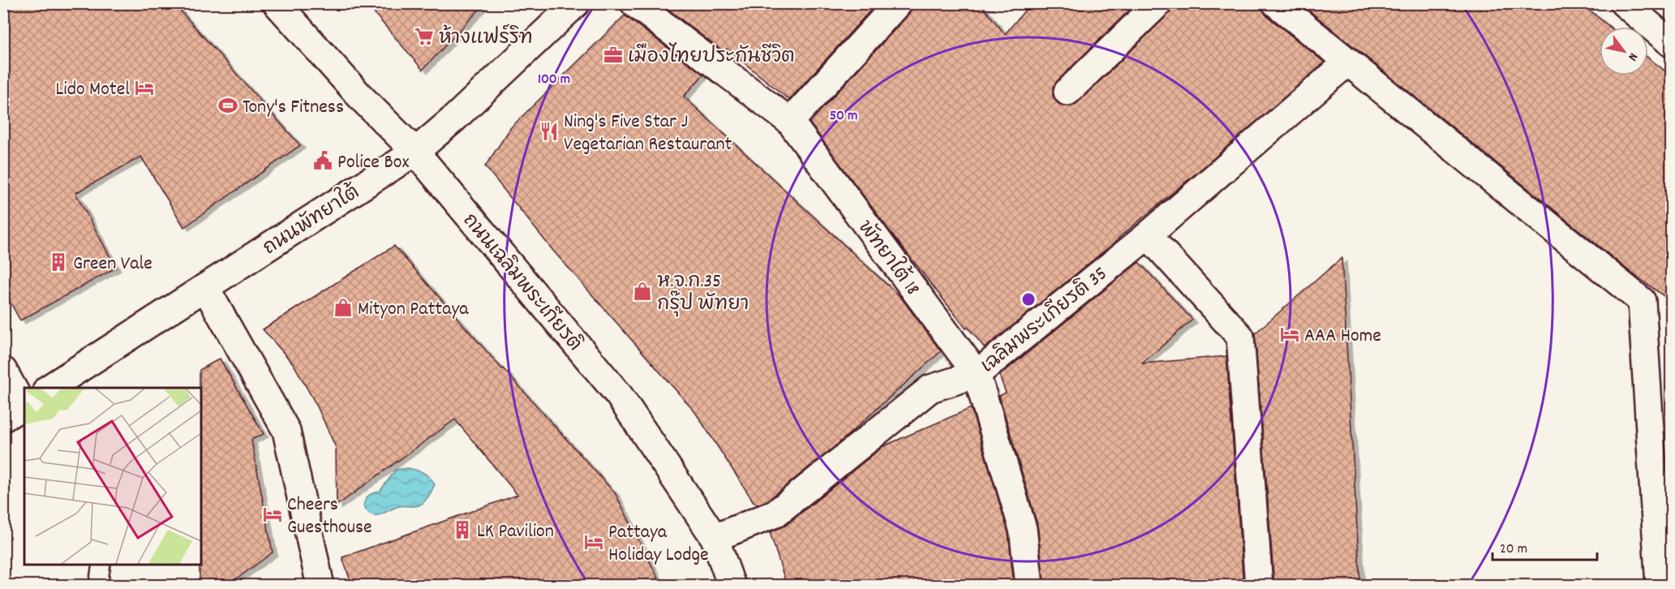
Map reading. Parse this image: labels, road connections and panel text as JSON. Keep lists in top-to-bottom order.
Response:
{
  "streets": {
    "street": [
      "ถนนพัทยาใต้",
      "พัทยาใต้ 18",
      "ถนนเฉลิมพระเกียรติ",
      "เฉลิมพระเกียรติ 35"
    ]
  },
  "crossings": [
    ["ถนนพัทยาใต้", "ถนนเฉลิมพระเกียรติ"],
    ["พัทยาใต้ 18", "เฉลิมพระเกียรติ 35"],
    ["ถนนเฉลิมพระเกียรติ", "เฉลิมพระเกียรติ 35"]
  ],
  "places": {
    "supermarket": ["ห้างแฟร์ริท"],
    "office": ["เมืองไทยประกันชีวิต"],
    "hotel": [
      "Lido Motel",
      "AAA Home",
      "Cheers Guesthouse",
      "Pattaya Holiday Lodge"
    ],
    "sports": ["Tony's Fitness"],
    "restaurant": ["Ning's Five Star J Vegetarian Restaurant"],
    "public building": ["Police Box"],
    "building": ["Green Vale", "LK Pavilion"],
    "shop": ["ห.จ.ก.35 กรุ๊ป พัทยา", "Mityon Pattaya"]
  },
  "scale_bar": "20 m",
  "north": "bottom right",
  "rings": ["100 m", "50 m"]
}
